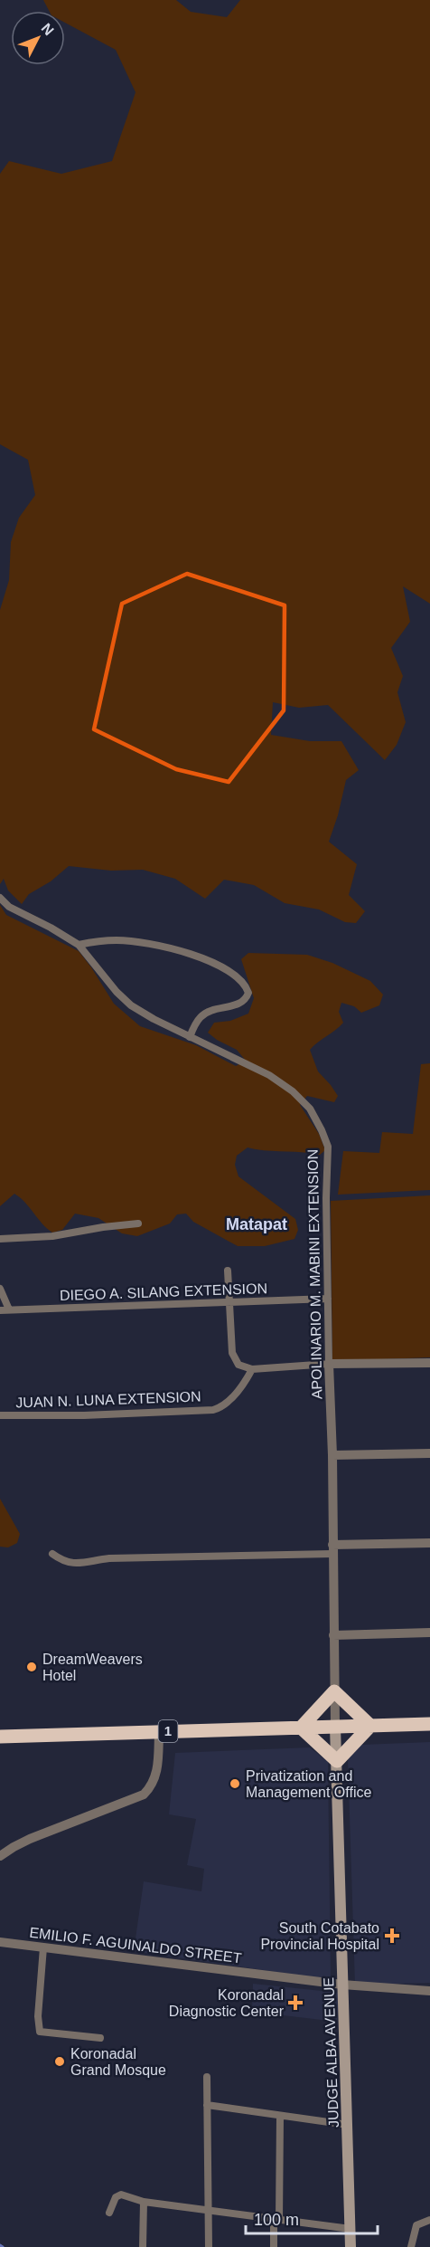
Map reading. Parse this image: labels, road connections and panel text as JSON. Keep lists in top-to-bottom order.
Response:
{
  "streets": {
    "highway": ["1"],
    "main road": ["JUDGE ALBA AVENUE"],
    "street": [
      "APOLINARIO M. MABINI EXTENSION",
      "DIEGO A. SILANG EXTENSION",
      "JUAN N. LUNA EXTENSION",
      "EMILIO F. AGUINALDO STREET"
    ]
  },
  "crossings": [
    ["APOLINARIO M. MABINI EXTENSION", "DIEGO A. SILANG EXTENSION"],
    ["APOLINARIO M. MABINI EXTENSION", "1"],
    ["APOLINARIO M. MABINI EXTENSION", "JUDGE ALBA AVENUE"],
    ["1", "JUDGE ALBA AVENUE"],
    ["EMILIO F. AGUINALDO STREET", "JUDGE ALBA AVENUE"]
  ],
  "districts": ["Matapat"],
  "places": {
    "other": ["DreamWeavers Hotel", "Privatization and Management Office", "Koronadal Grand Mosque"],
    "health": ["South Cotabato Provincial Hospital", "Koronadal Diagnostic Center"]
  },
  "scale_bar": "100 m",
  "north": "top right"
}
